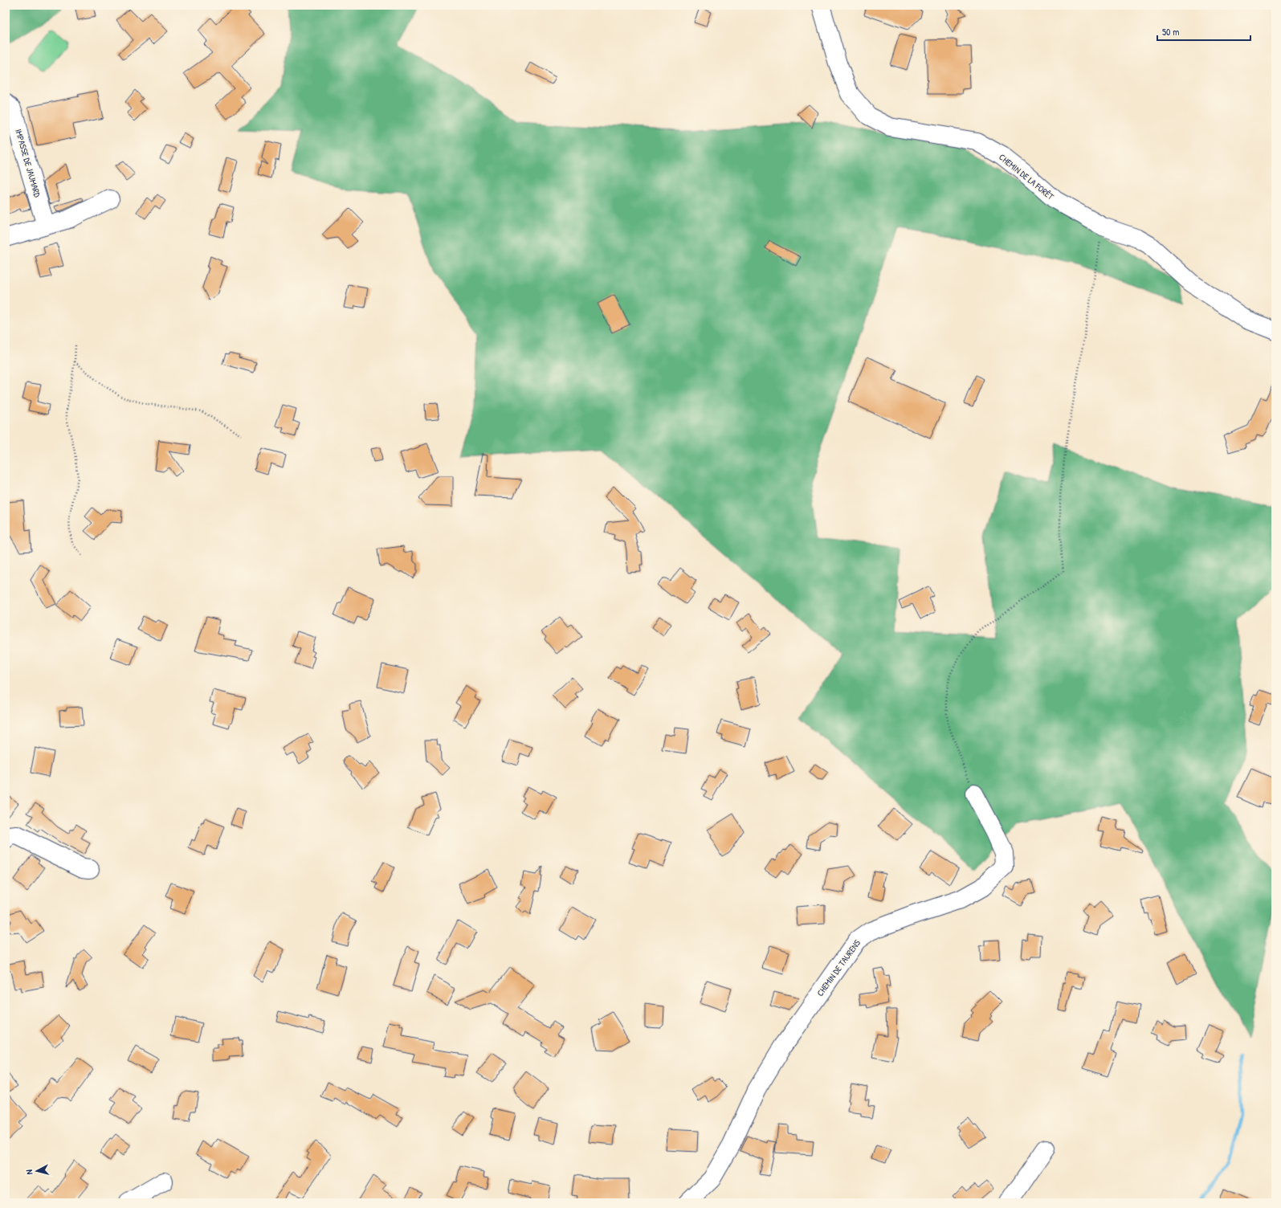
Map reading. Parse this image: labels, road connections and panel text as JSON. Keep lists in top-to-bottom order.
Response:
{
  "streets": {
    "street": ["IMPASSE DE JAUMARD", "CHEMIN DE LA FORÊT", "CHEMIN DE TAURENS"]
  },
  "scale_bar": "50 m",
  "north": "left"
}
